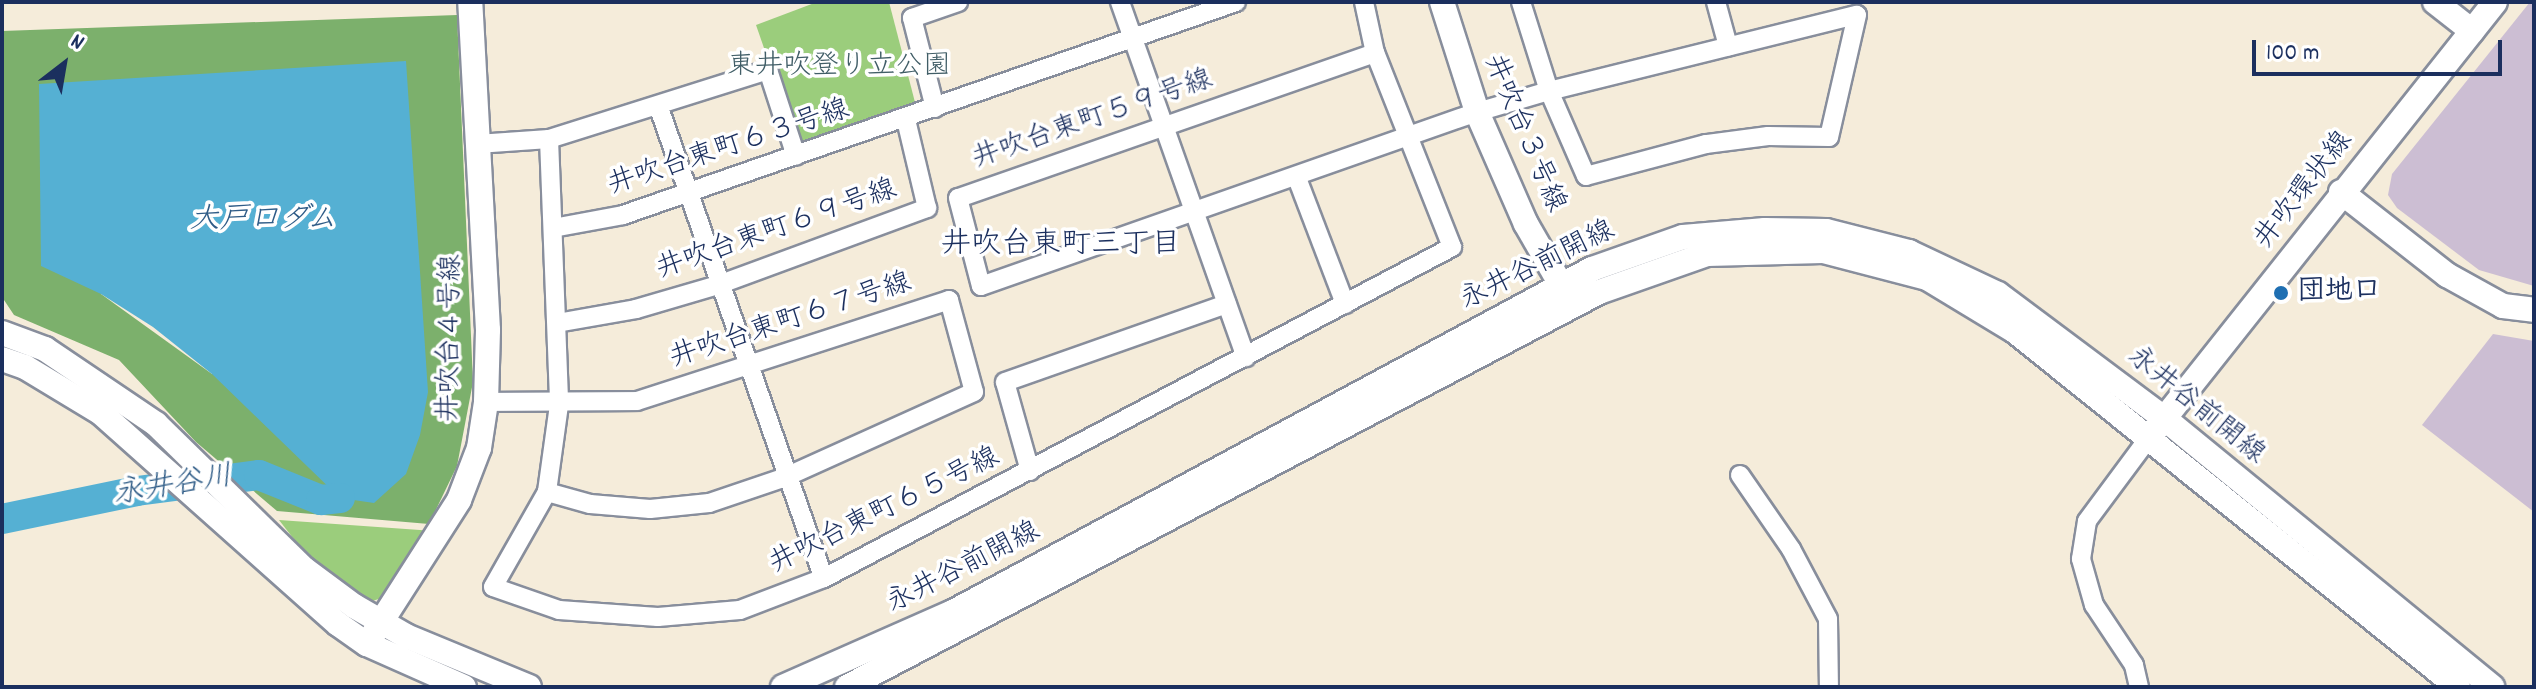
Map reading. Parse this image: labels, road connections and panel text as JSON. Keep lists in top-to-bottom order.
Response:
{
  "streets": {
    "street": [
      "井吹台東町５９号線",
      "井吹台３号線",
      "井吹台東町６３号線",
      "井吹環状線",
      "井吹台東町６９号線",
      "永井谷前開線",
      "井吹台東町６７号線",
      "井吹台４号線",
      "井吹台東町６５号線"
    ]
  },
  "crossings": [
    ["井吹台東町５９号線", "井吹台３号線"],
    ["井吹台東町５９号線", "井吹台東町６５号線"],
    ["井吹台３号線", "永井谷前開線"],
    ["井吹台東町６３号線", "井吹台東町６９号線"],
    ["井吹台東町６３号線", "井吹台東町６５号線"],
    ["井吹環状線", "永井谷前開線"],
    ["井吹台東町６９号線", "井吹台東町６５号線"],
    ["井吹台東町６７号線", "井吹台４号線"],
    ["井吹台東町６７号線", "井吹台東町６５号線"]
  ],
  "districts": ["井吹台東町三丁目"],
  "water": ["大戸口ダム", "永井谷川"],
  "parks": ["東井吹登り立公園"],
  "places": ["団地口"],
  "scale_bar": "100 m",
  "north": "top right"
}
